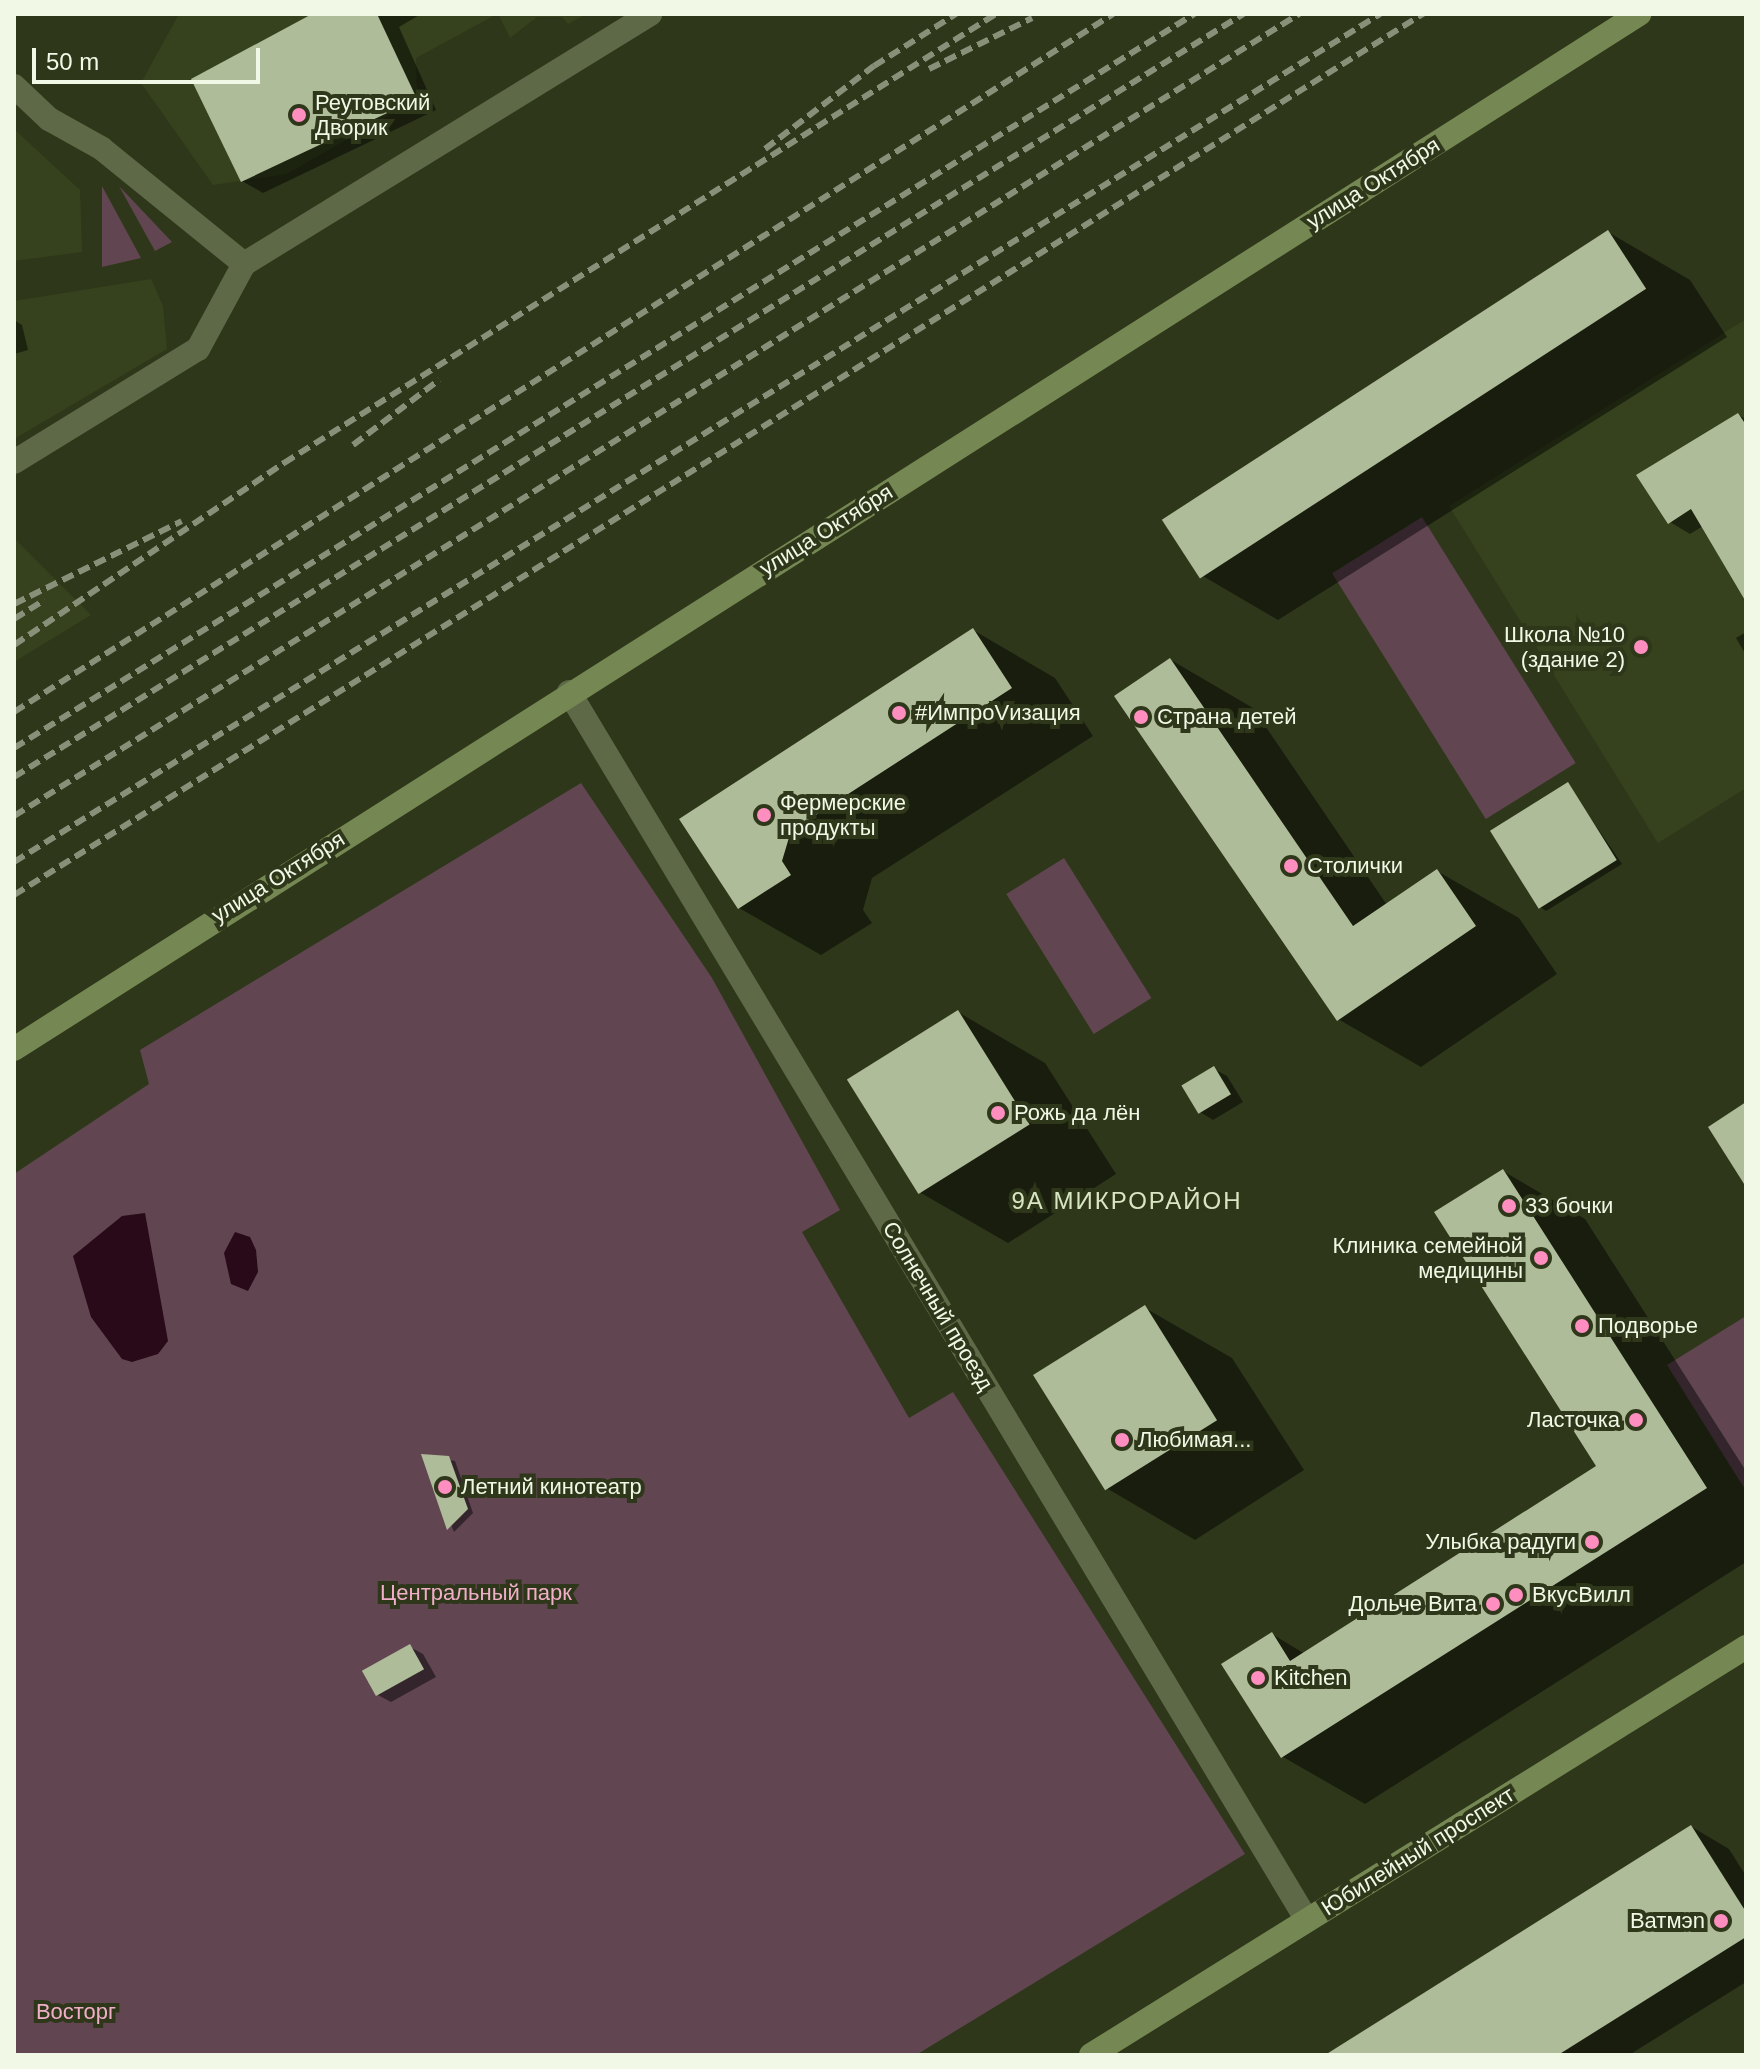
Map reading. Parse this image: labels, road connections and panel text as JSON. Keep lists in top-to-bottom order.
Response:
{
  "streets": {
    "street": ["улица Октября", "Солнечный проезд", "Юбилейный проспект"]
  },
  "crossings": [
    ["улица Октября", "Солнечный проезд"],
    ["Солнечный проезд", "Юбилейный проспект"]
  ],
  "districts": ["9А МИКРОРАЙОН"],
  "parks": ["Центральный парк", "Восторг"],
  "places": [
    "Реутовский Дворик",
    "Школа №10 (здание 2)",
    "#ИмпроVизация",
    "Страна детей",
    "Фермерские продукты",
    "Столички",
    "Рожь да лён",
    "33 бочки",
    "Клиника семейной медицины",
    "Подворье",
    "Ласточка",
    "Любимая...",
    "Летний кинотеатр",
    "Улыбка радуги",
    "ВкусВилл",
    "Дольче Вита",
    "Kitchen",
    "Ватмэn"
  ],
  "scale_bar": "50 m"
}
